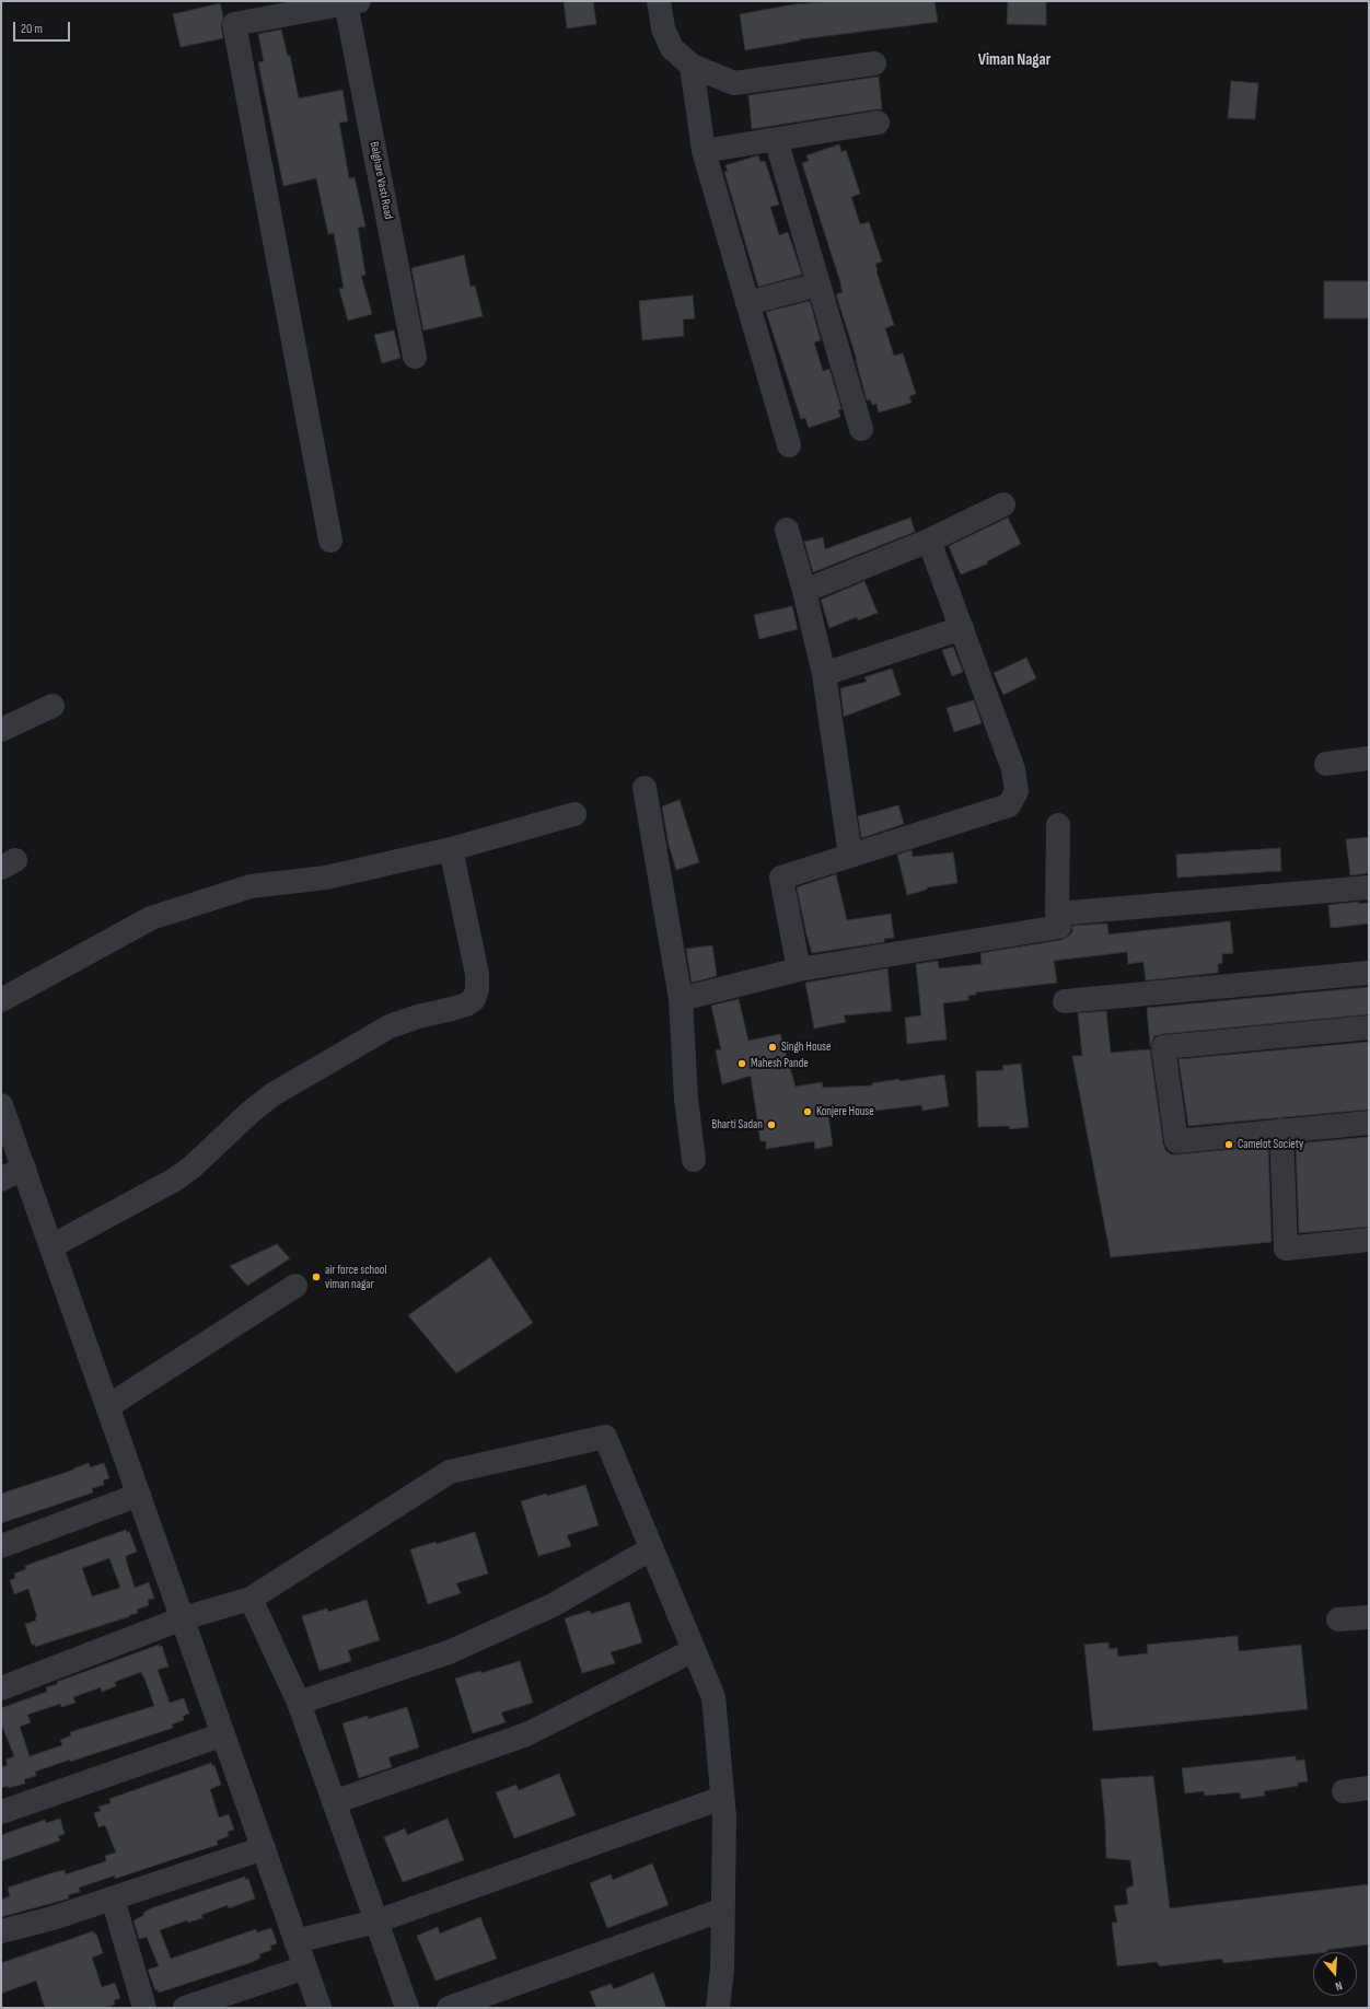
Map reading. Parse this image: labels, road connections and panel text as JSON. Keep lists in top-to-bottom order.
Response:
{
  "streets": {
    "street": ["Balghare Vasti Road"]
  },
  "districts": ["Viman Nagar"],
  "places": [
    "Singh House",
    "Mahesh Pande",
    "Konjere House",
    "Bharti Sadan",
    "Camelot Society",
    "air force school viman nagar"
  ],
  "scale_bar": "20 m",
  "north": "bottom"
}
